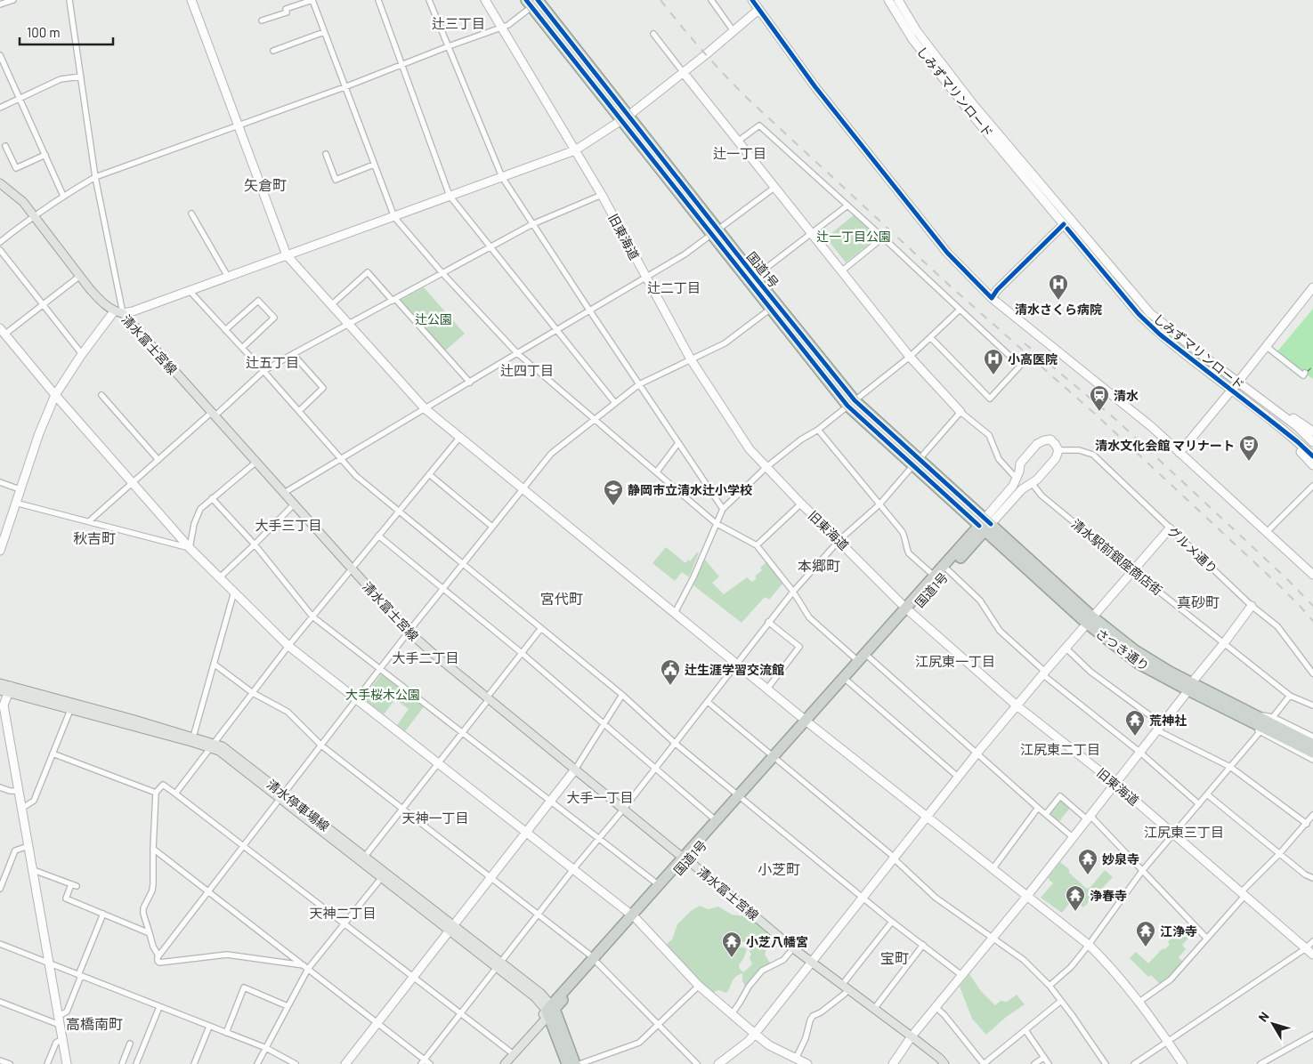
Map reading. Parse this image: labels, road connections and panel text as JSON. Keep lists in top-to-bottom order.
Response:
{
  "streets": {
    "highway": ["国道1号", "さつき通り"],
    "main road": ["清水富士宮線", "清水停車場線"],
    "street": [
      "しみずマリンロード",
      "旧東海道",
      "グルメ通り",
      "清水駅前銀座商店街"
    ]
  },
  "crossings": [
    ["旧東海道", "国道1号"],
    ["国道1号", "清水富士宮線"],
    ["国道1号", "さつき通り"],
    ["国道1号", "清水停車場線"]
  ],
  "districts": [
    "辻三丁目",
    "辻一丁目",
    "矢倉町",
    "辻二丁目",
    "辻五丁目",
    "辻四丁目",
    "大手三丁目",
    "秋吉町",
    "本郷町",
    "宮代町",
    "真砂町",
    "大手二丁目",
    "江尻東一丁目",
    "江尻東二丁目",
    "大手一丁目",
    "天神一丁目",
    "江尻東三丁目",
    "小芝町",
    "天神二丁目",
    "宝町",
    "高橋南町"
  ],
  "parks": ["辻一丁目公園", "辻公園", "大手桜木公園"],
  "places": {
    "hospital": ["清水さくら病院", "小高医院"],
    "station": ["清水"],
    "theatre": ["清水文化会館 マリナート"],
    "school or university": ["静岡市立清水辻小学校"],
    "public building": ["辻生涯学習交流館"],
    "temple": [
      "荒神社",
      "妙泉寺",
      "浄春寺",
      "江浄寺",
      "小芝八幡宮"
    ]
  },
  "scale_bar": "100 m",
  "north": "top left"
}
